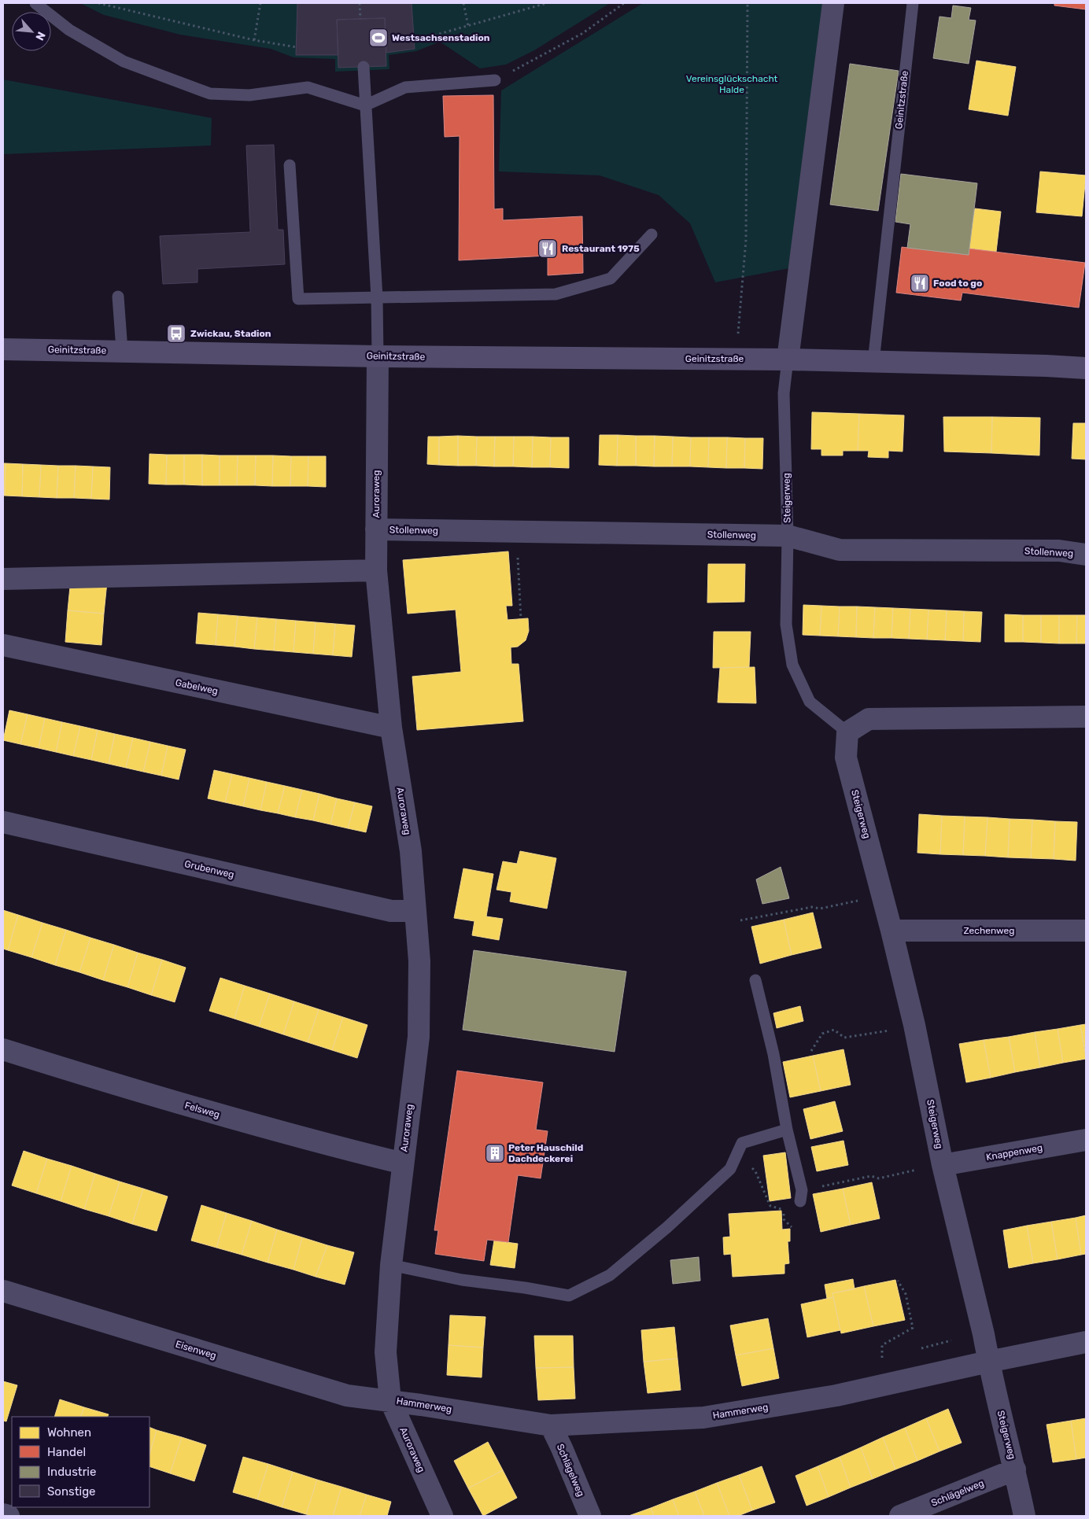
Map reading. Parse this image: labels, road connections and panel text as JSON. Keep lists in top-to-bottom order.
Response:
{
  "streets": {
    "main road": ["Geinitzstraße"],
    "street": [
      "Auroraweg",
      "Steigerweg",
      "Stollenweg",
      "Gabelweg",
      "Grubenweg",
      "Zechenweg",
      "Felsweg",
      "Knappenweg",
      "Eisenweg",
      "Hammerweg",
      "Schlägelweg"
    ]
  },
  "crossings": [
    ["Geinitzstraße", "Auroraweg"],
    ["Geinitzstraße", "Steigerweg"],
    ["Auroraweg", "Stollenweg"],
    ["Auroraweg", "Gabelweg"],
    ["Auroraweg", "Grubenweg"],
    ["Auroraweg", "Felsweg"],
    ["Auroraweg", "Eisenweg"],
    ["Auroraweg", "Hammerweg"],
    ["Steigerweg", "Stollenweg"],
    ["Steigerweg", "Zechenweg"],
    ["Steigerweg", "Knappenweg"],
    ["Steigerweg", "Hammerweg"],
    ["Steigerweg", "Schlägelweg"],
    ["Eisenweg", "Hammerweg"],
    ["Hammerweg", "Schlägelweg"]
  ],
  "parks": ["Vereinsglückschacht Halde"],
  "places": {
    "sports": ["Westsachsenstadion"],
    "restaurant": ["Restaurant 1975", "Food to go"],
    "bus stop": ["Zwickau, Stadion"],
    "building": ["Peter Hauschild Dachdeckerei"]
  },
  "legend": [
    "Wohnen",
    "Handel",
    "Industrie",
    "Sonstige"
  ],
  "north": "bottom right"
}
